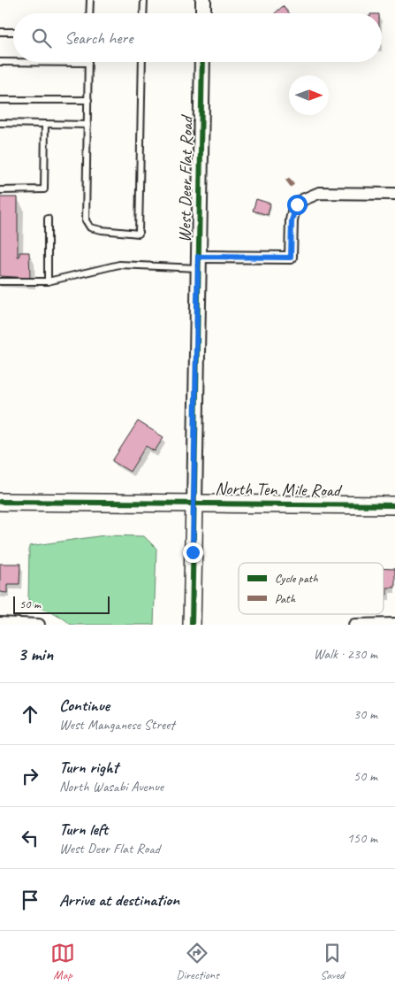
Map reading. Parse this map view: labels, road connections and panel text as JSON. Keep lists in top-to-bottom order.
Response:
{
  "streets": {
    "main road": ["West Deer Flat Road", "North Ten Mile Road"]
  },
  "crossings": [
    ["West Deer Flat Road", "North Ten Mile Road"]
  ],
  "legend": ["Cycle path", "Path"],
  "scale_bar": "50 m",
  "north": "right",
  "page": {
    "search": "Search here",
    "scale": "50 m",
    "heading": ["3 min", "Walk · 230 m"],
    "list": [
      ["Continue", "West Manganese Street", "30 m"],
      ["Turn right", "North Wasabi Avenue", "50 m"],
      ["Turn left", "West Deer Flat Road", "150 m"],
      "Arrive at destination"
    ],
    "nav": ["Map", "Directions", "Saved"]
  }
}
